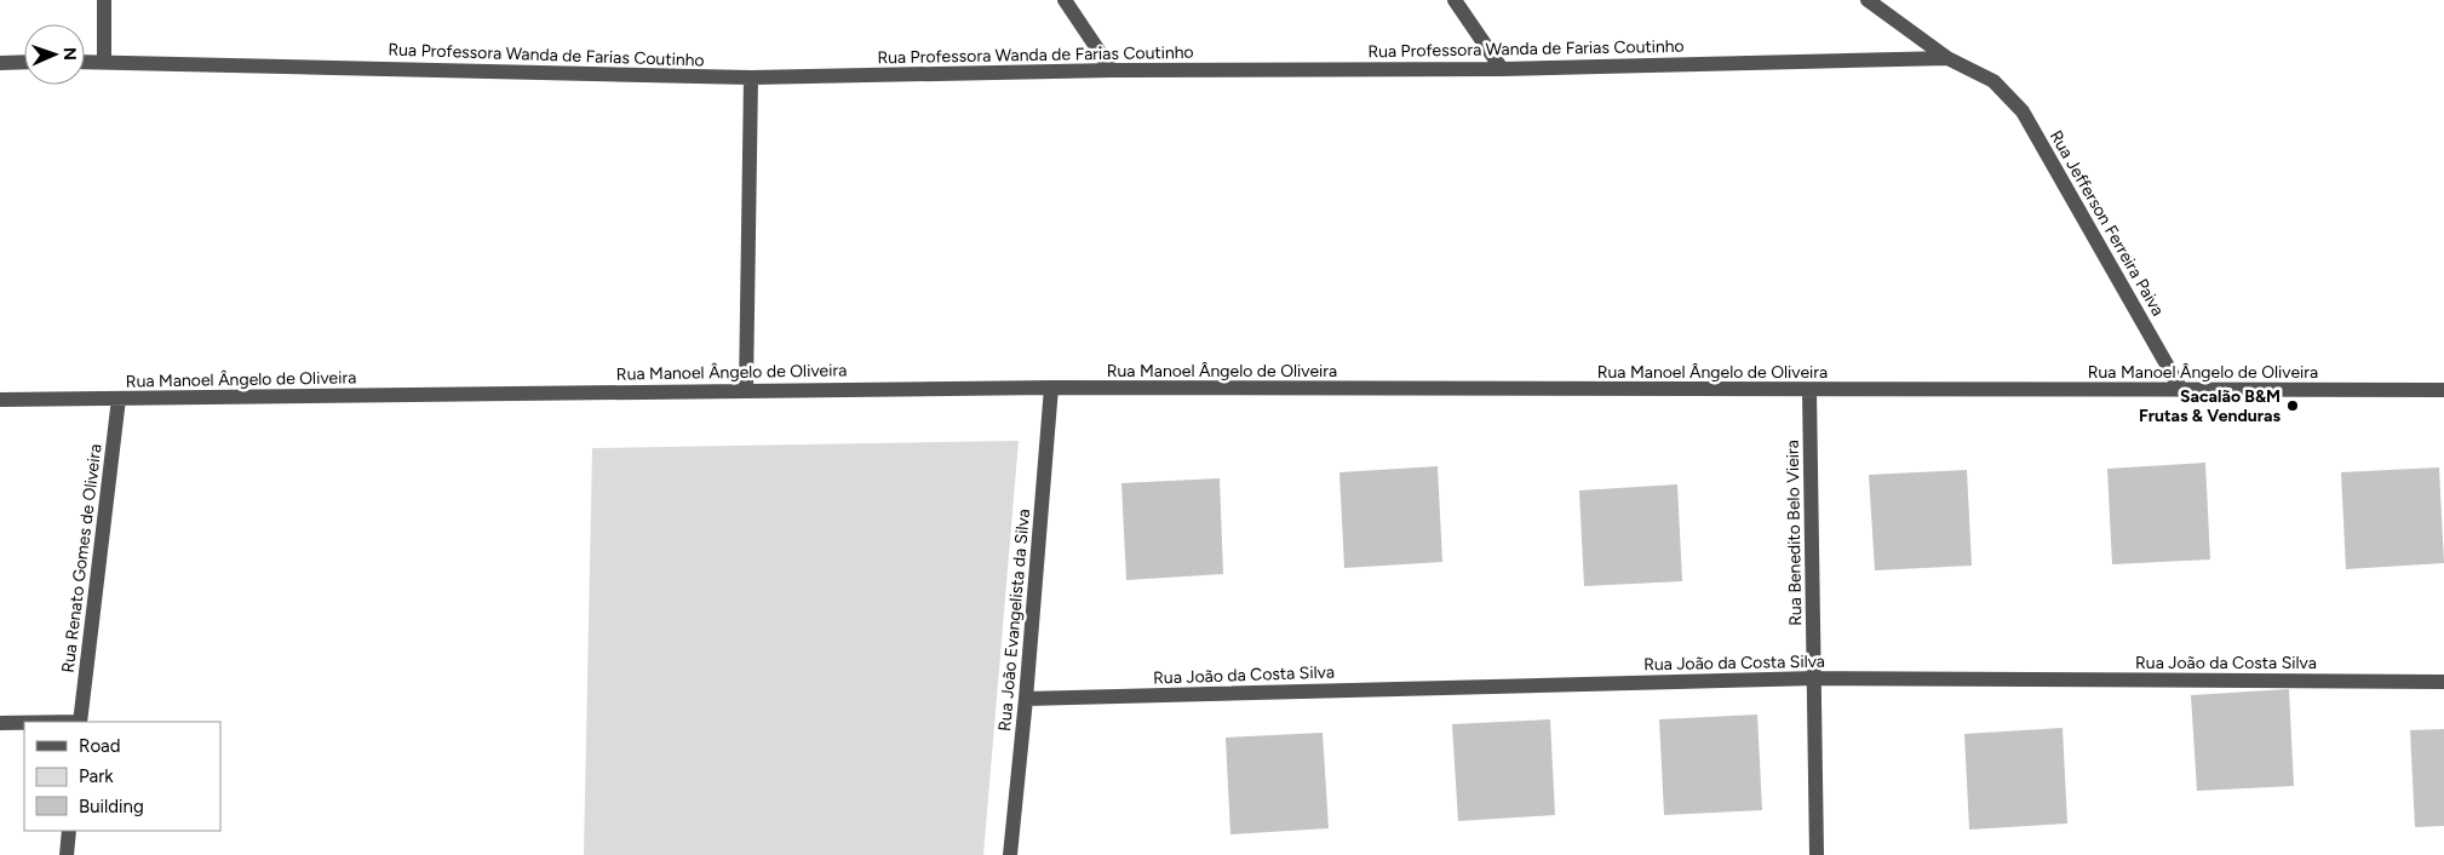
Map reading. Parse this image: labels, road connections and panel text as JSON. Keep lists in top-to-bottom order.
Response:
{
  "streets": {
    "street": [
      "Rua Professora Wanda de Farias Coutinho",
      "Rua Jefferson Ferreira Paiva",
      "Rua Manoel Ângelo de Oliveira",
      "Rua Benedito Belo Vieira",
      "Rua Renato Gomes de Oliveira",
      "Rua João Evangelista da Silva",
      "Rua João da Costa Silva"
    ]
  },
  "crossings": [
    ["Rua Professora Wanda de Farias Coutinho", "Rua Jefferson Ferreira Paiva"],
    ["Rua Jefferson Ferreira Paiva", "Rua Manoel Ângelo de Oliveira"],
    ["Rua Manoel Ângelo de Oliveira", "Rua Benedito Belo Vieira"],
    ["Rua Manoel Ângelo de Oliveira", "Rua Renato Gomes de Oliveira"],
    ["Rua Manoel Ângelo de Oliveira", "Rua João Evangelista da Silva"],
    ["Rua Benedito Belo Vieira", "Rua João da Costa Silva"],
    ["Rua João Evangelista da Silva", "Rua João da Costa Silva"]
  ],
  "places": ["Sacalão B&M Frutas & Venduras"],
  "legend": ["Road", "Park", "Building"],
  "north": "right"
}
